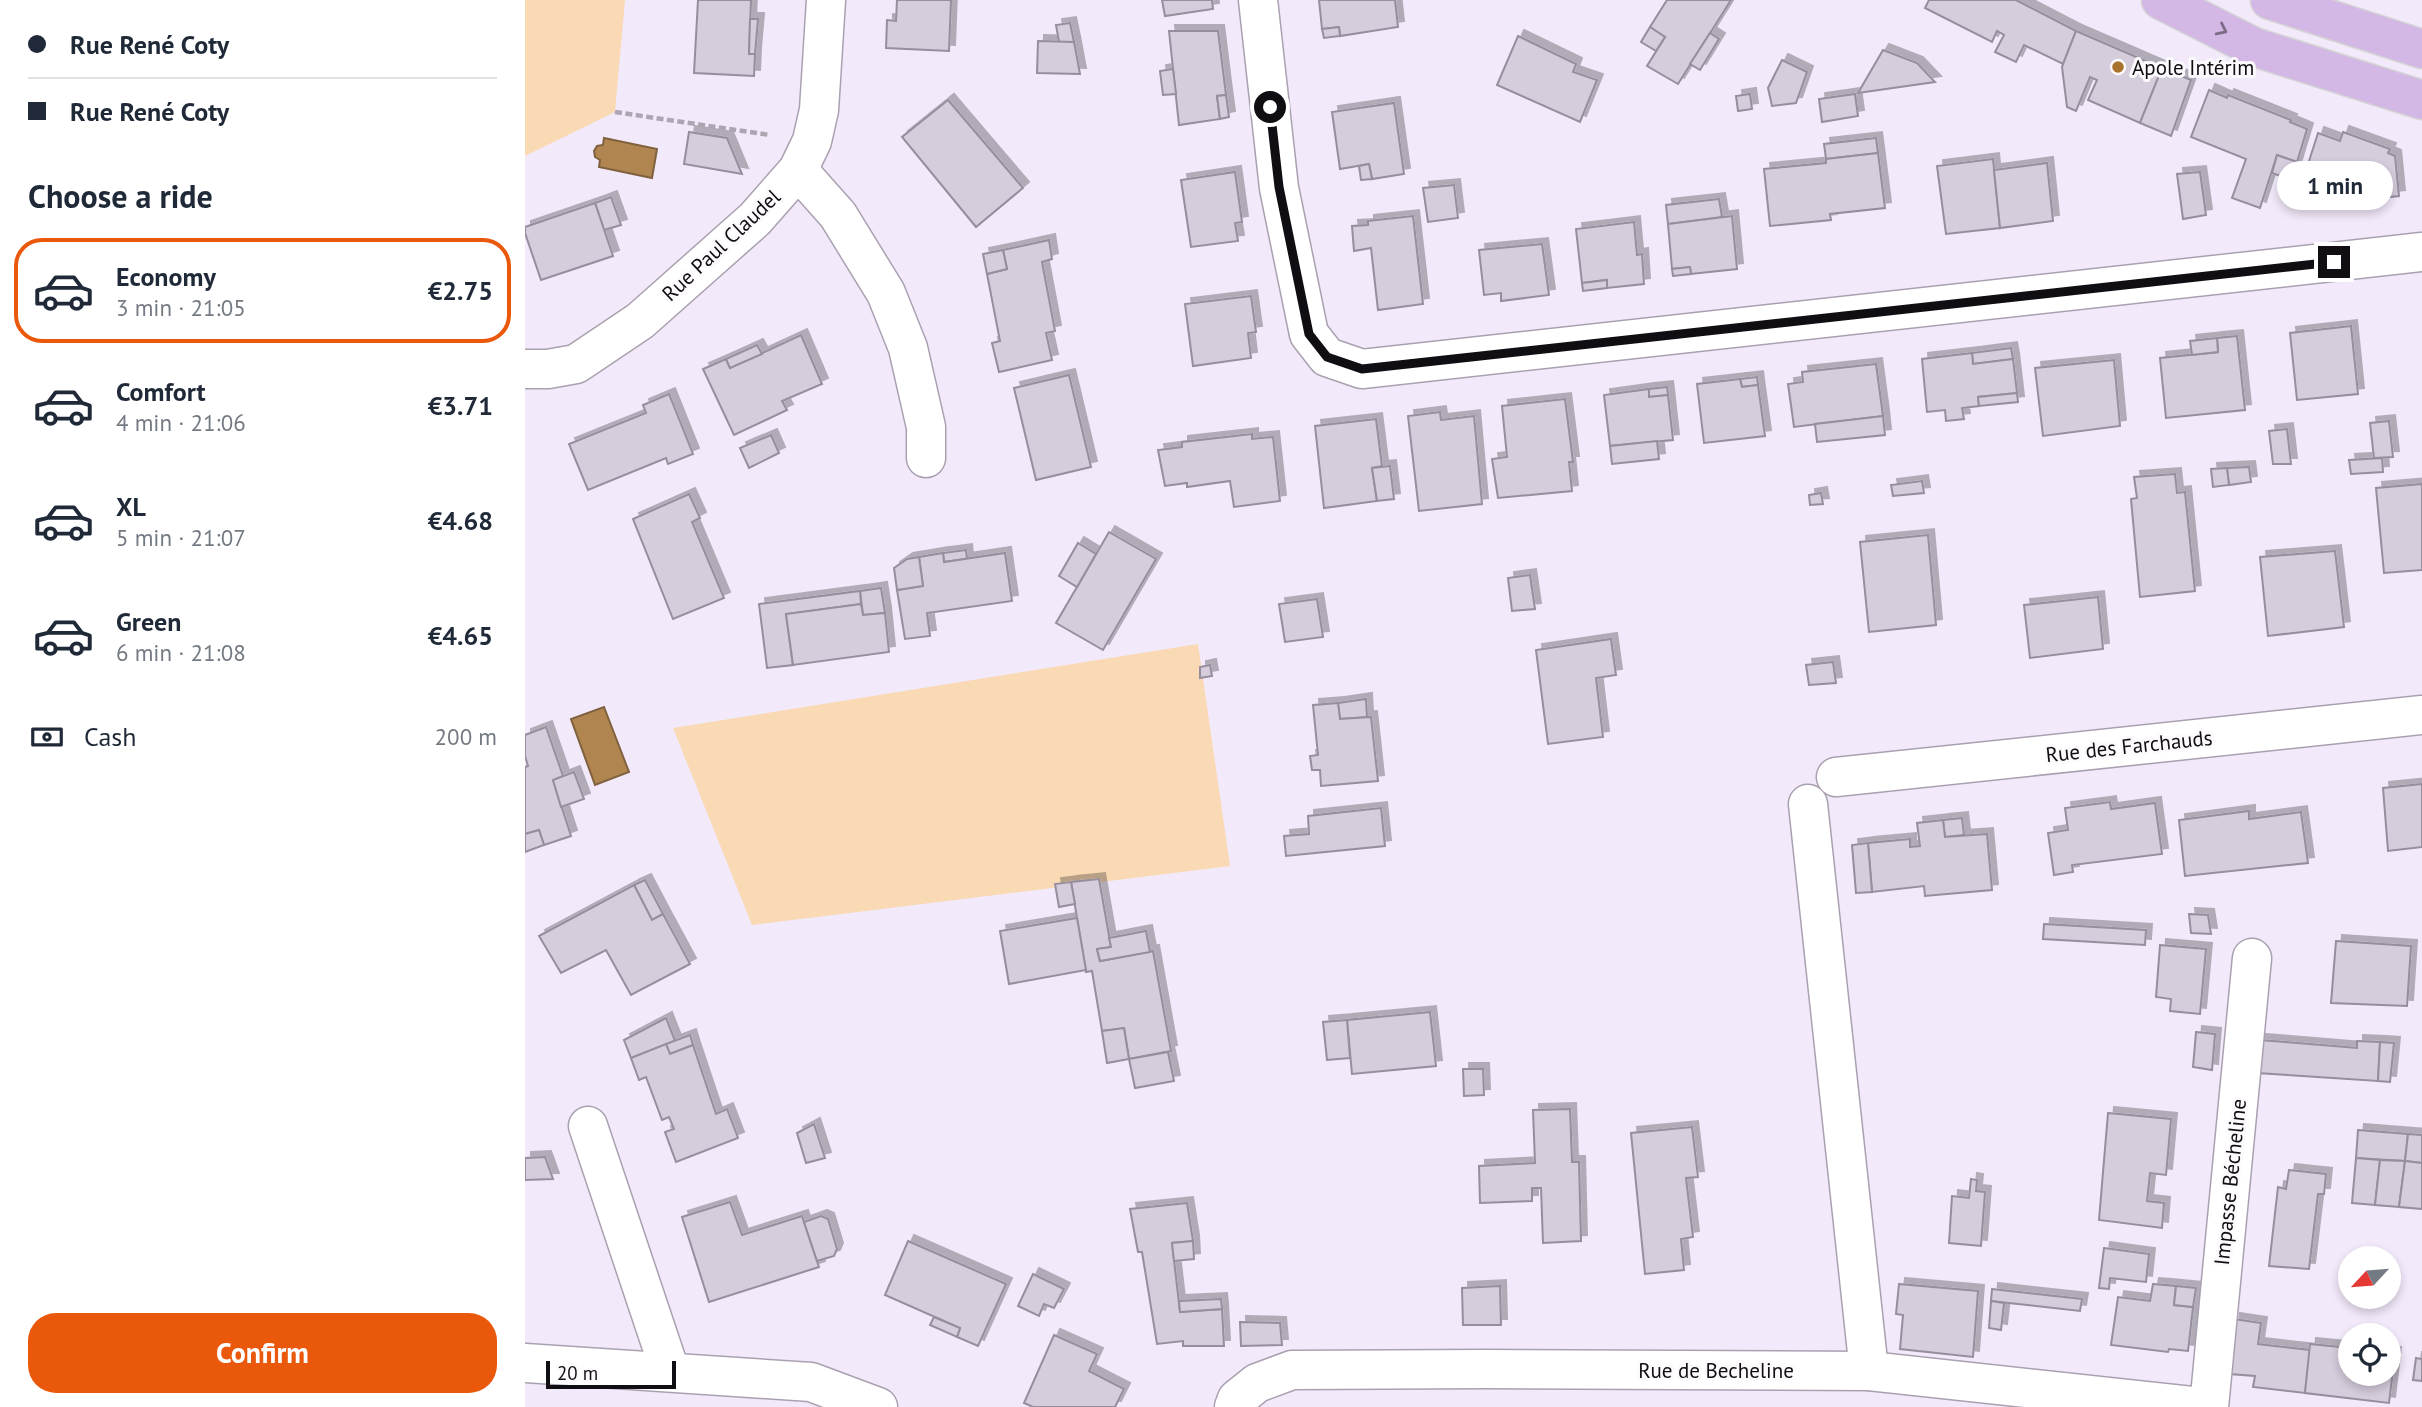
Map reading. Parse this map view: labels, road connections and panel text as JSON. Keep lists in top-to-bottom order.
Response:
{
  "streets": {
    "street": [
      "Rue Paul Claudel",
      "Rue des Farchauds",
      "Impasse Bécheline",
      "Rue de Becheline"
    ]
  },
  "places": ["Apole Intérim"],
  "scale_bar": "20 m",
  "north": "bottom left",
  "page": {
    "banner": ["Rue René Coty", "Rue René Coty"],
    "heading": "Choose a ride",
    "bubble": "1 min",
    "list": [
      {
        "name": "Economy",
        "note": "3 min · 21:05",
        "value": "€2.75"
      },
      {
        "name": "Comfort",
        "note": "4 min · 21:06",
        "value": "€3.71"
      },
      {
        "name": "XL",
        "note": "5 min · 21:07",
        "value": "€4.68"
      },
      {
        "name": "Green",
        "note": "6 min · 21:08",
        "value": "€4.65"
      }
    ],
    "pay": ["Cash", "200 m"],
    "buttons": "Confirm",
    "scale": "20 m"
  }
}
